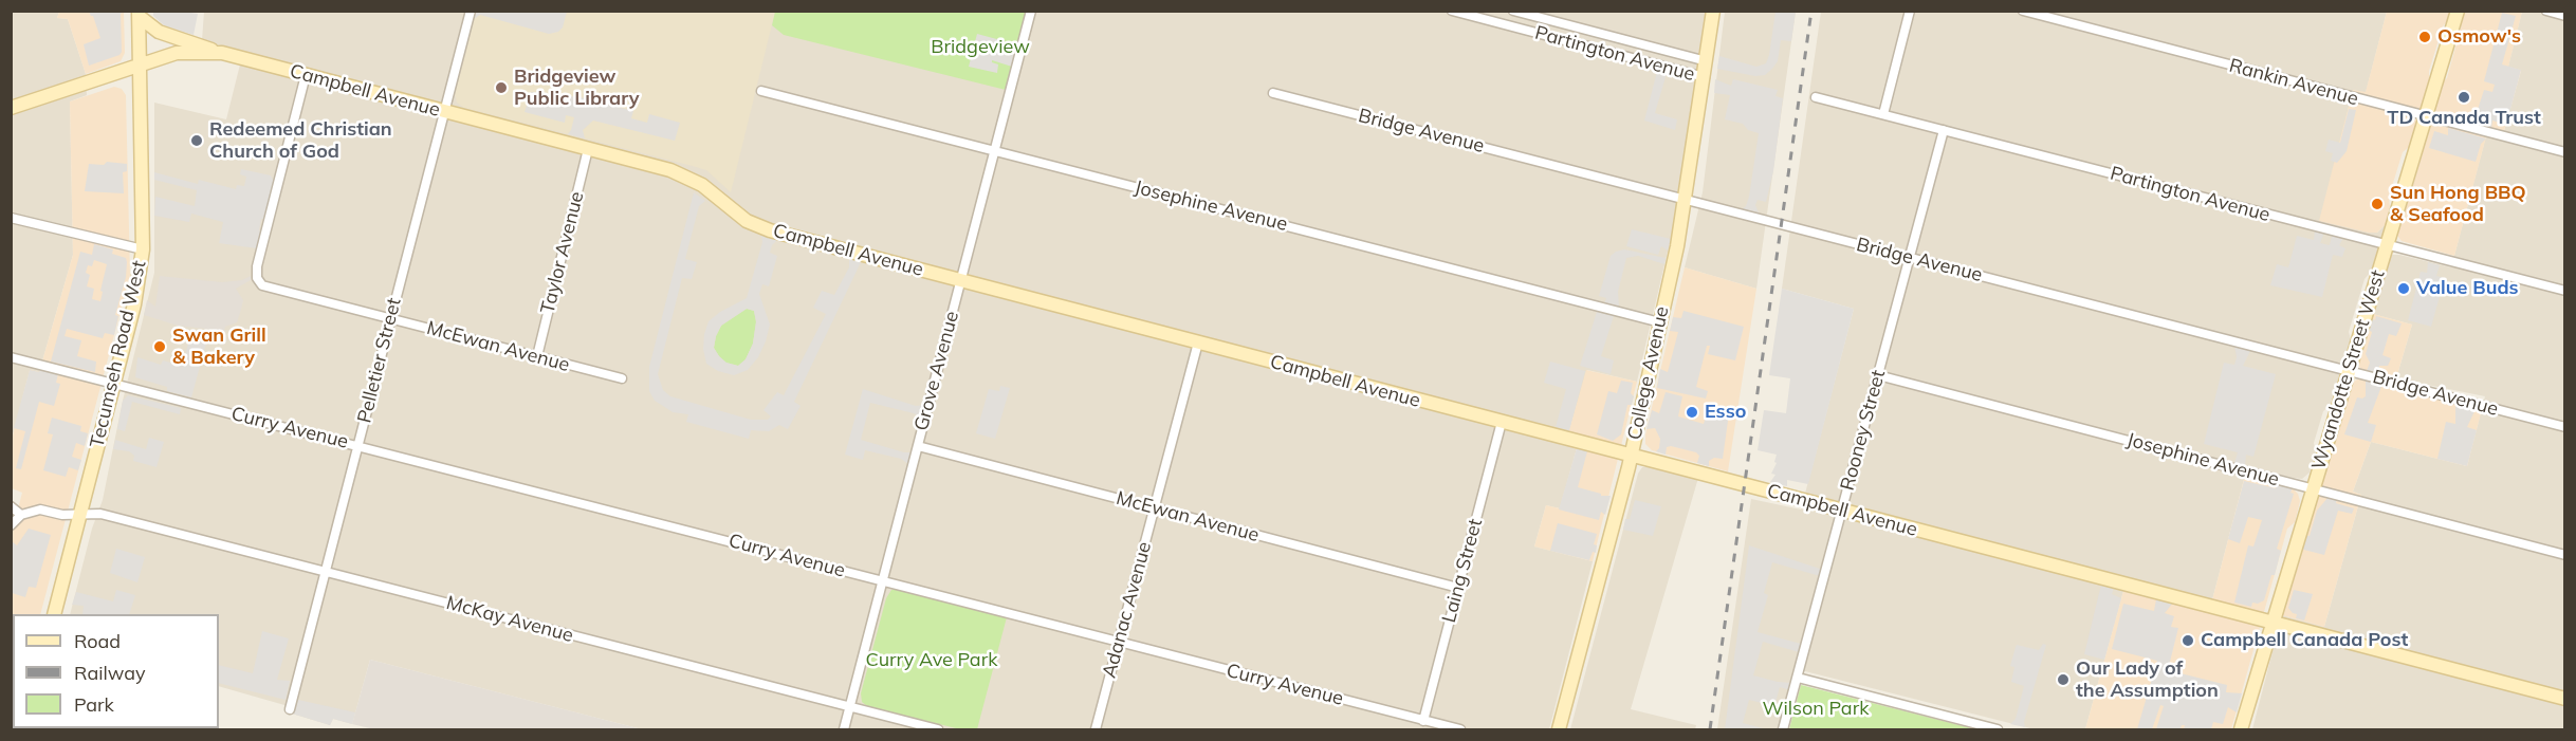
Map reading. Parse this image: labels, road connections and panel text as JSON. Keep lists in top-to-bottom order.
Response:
{
  "streets": {
    "street": [
      "Partington Avenue",
      "Rankin Avenue",
      "Campbell Avenue",
      "Bridge Avenue",
      "Josephine Avenue",
      "Taylor Avenue",
      "McEwan Avenue",
      "Tecumseh Road West",
      "Pelletier Street",
      "Wyandotte Street West",
      "Grove Avenue",
      "College Avenue",
      "Curry Avenue",
      "Rooney Street",
      "Laing Street",
      "Adanac Avenue",
      "McKay Avenue"
    ]
  },
  "crossings": [
    ["Partington Avenue", "Wyandotte Street West"],
    ["Partington Avenue", "College Avenue"],
    ["Partington Avenue", "Rooney Street"],
    ["Rankin Avenue", "Wyandotte Street West"],
    ["Campbell Avenue", "Taylor Avenue"],
    ["Campbell Avenue", "McEwan Avenue"],
    ["Campbell Avenue", "Tecumseh Road West"],
    ["Campbell Avenue", "Pelletier Street"],
    ["Campbell Avenue", "Wyandotte Street West"],
    ["Campbell Avenue", "Grove Avenue"],
    ["Campbell Avenue", "College Avenue"],
    ["Campbell Avenue", "Rooney Street"],
    ["Campbell Avenue", "Laing Street"],
    ["Campbell Avenue", "Adanac Avenue"],
    ["Bridge Avenue", "Wyandotte Street West"],
    ["Bridge Avenue", "College Avenue"],
    ["Bridge Avenue", "Rooney Street"],
    ["Josephine Avenue", "Wyandotte Street West"],
    ["Josephine Avenue", "Grove Avenue"],
    ["Josephine Avenue", "College Avenue"],
    ["Josephine Avenue", "Rooney Street"],
    ["Taylor Avenue", "McEwan Avenue"],
    ["McEwan Avenue", "Pelletier Street"],
    ["McEwan Avenue", "Grove Avenue"],
    ["McEwan Avenue", "Laing Street"],
    ["McEwan Avenue", "Adanac Avenue"],
    ["Tecumseh Road West", "Curry Avenue"],
    ["Tecumseh Road West", "McKay Avenue"],
    ["Pelletier Street", "Curry Avenue"],
    ["Pelletier Street", "McKay Avenue"],
    ["Grove Avenue", "Curry Avenue"],
    ["Grove Avenue", "McKay Avenue"],
    ["Curry Avenue", "Laing Street"],
    ["Curry Avenue", "Adanac Avenue"]
  ],
  "parks": ["Bridgeview", "Curry Ave Park", "Wilson Park"],
  "places": [
    "Osmow's",
    "Bridgeview Public Library",
    "TD Canada Trust",
    "Redeemed Christian Church of God",
    "Sun Hong BBQ & Seafood",
    "Value Buds",
    "Swan Grill & Bakery",
    "Esso",
    "Campbell Canada Post",
    "Our Lady of the Assumption"
  ],
  "legend": ["Road", "Railway", "Park"]
}
